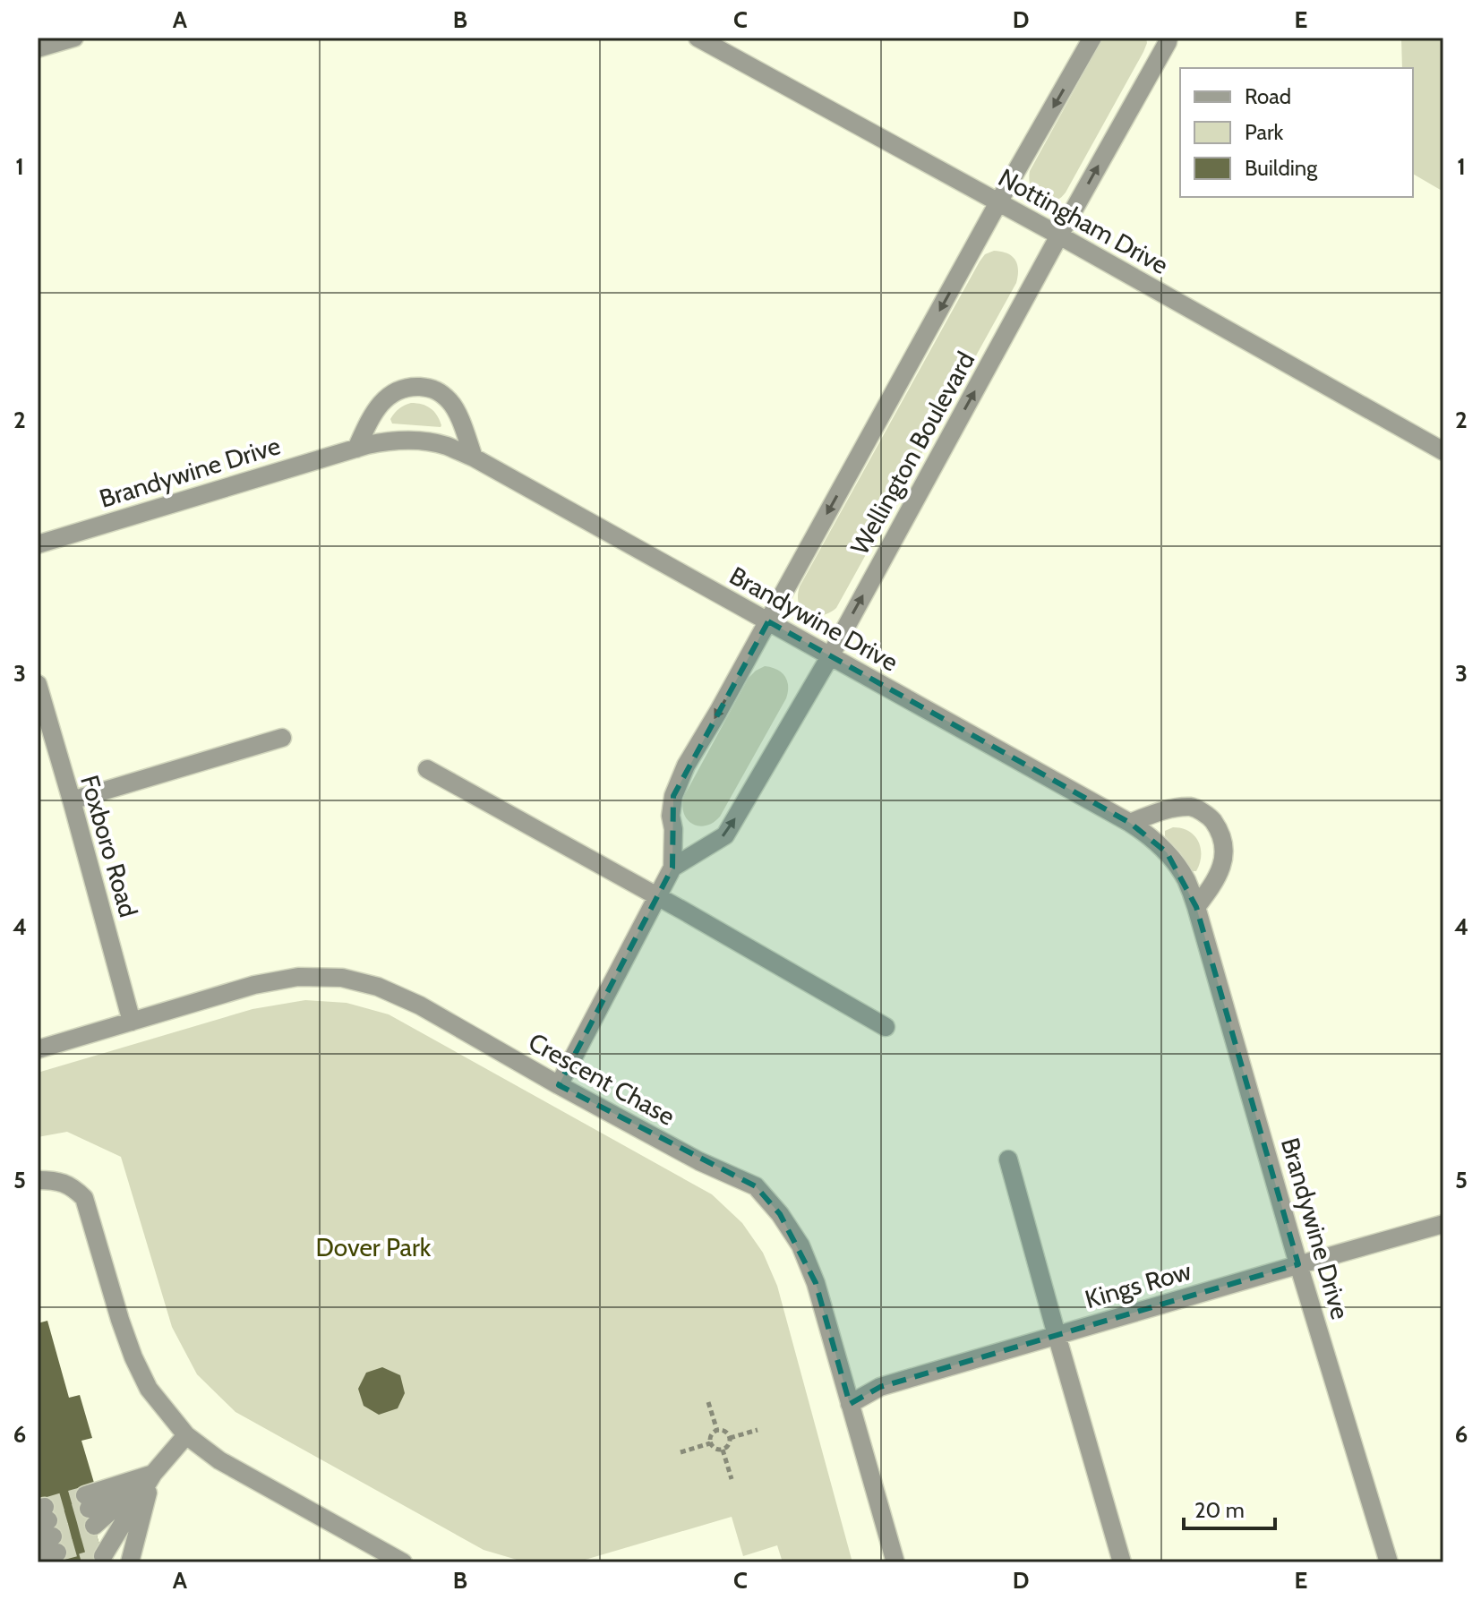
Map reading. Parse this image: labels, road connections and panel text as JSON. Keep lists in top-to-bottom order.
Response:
{
  "streets": {
    "street": [
      "Nottingham Drive",
      "Wellington Boulevard",
      "Brandywine Drive",
      "Foxboro Road",
      "Crescent Chase",
      "Kings Row"
    ]
  },
  "crossings": [
    ["Nottingham Drive", "Wellington Boulevard"],
    ["Wellington Boulevard", "Brandywine Drive"],
    ["Wellington Boulevard", "Crescent Chase"],
    ["Brandywine Drive", "Kings Row"],
    ["Foxboro Road", "Crescent Chase"],
    ["Crescent Chase", "Kings Row"]
  ],
  "parks": ["Dover Park"],
  "legend": ["Road", "Park", "Building"],
  "scale_bar": "20 m",
  "grid": {
    "columns": [
      "A",
      "B",
      "C",
      "D",
      "E"
    ],
    "rows": [
      "1",
      "2",
      "3",
      "4",
      "5",
      "6"
    ]
  }
}
